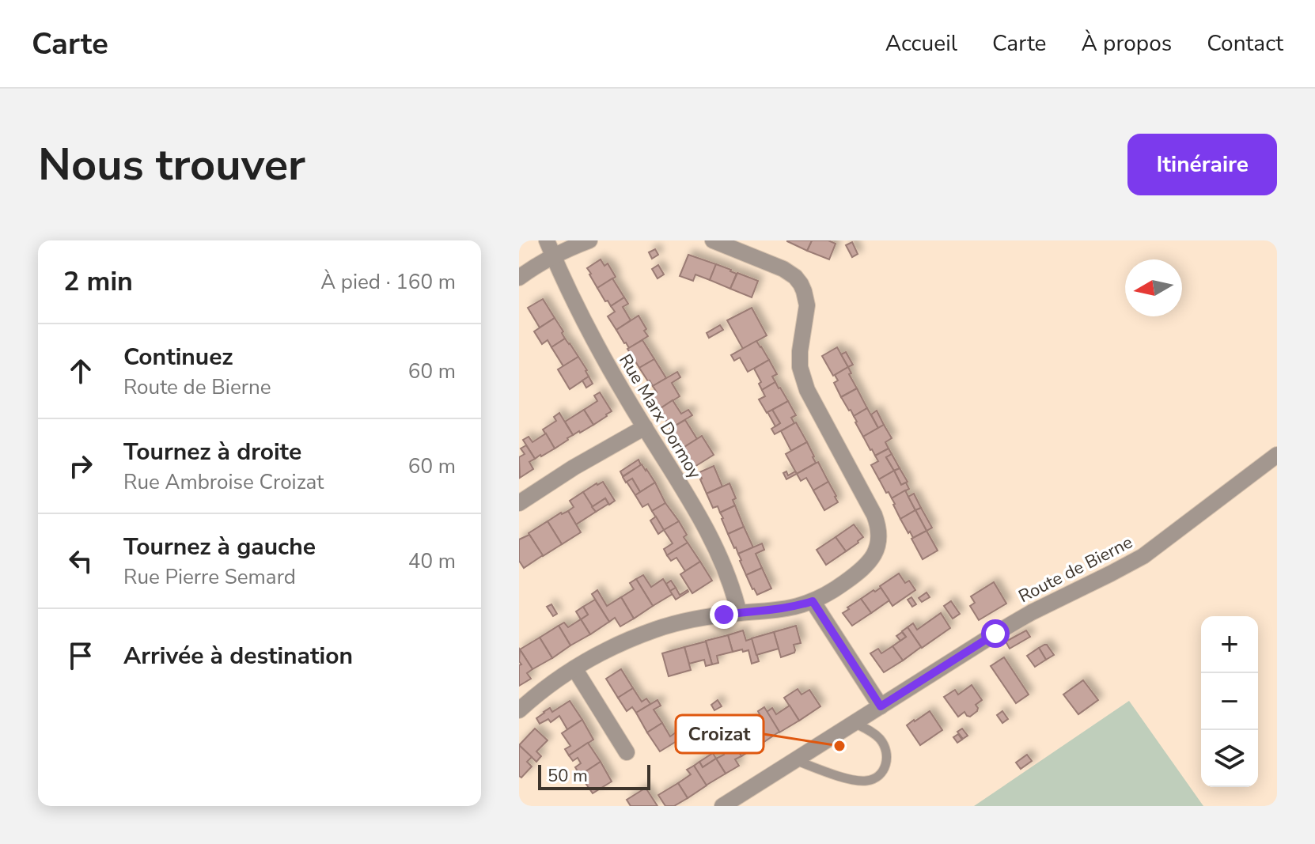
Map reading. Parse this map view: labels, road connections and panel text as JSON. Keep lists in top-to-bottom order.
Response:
{
  "streets": {
    "street": ["Rue Marx Dormoy", "Route de Bierne"]
  },
  "places": ["Croizat"],
  "scale_bar": "50 m",
  "north": "left",
  "page": {
    "header": "Carte",
    "nav": [
      "Accueil",
      "Carte",
      "À propos",
      "Contact"
    ],
    "buttons": "Itinéraire",
    "title": "Nous trouver",
    "heading": ["2 min", "À pied · 160 m"],
    "list": [
      ["Continuez", "Route de Bierne", "60 m"],
      ["Tournez à droite", "Rue Ambroise Croizat", "60 m"],
      ["Tournez à gauche", "Rue Pierre Semard", "40 m"],
      "Arrivée à destination"
    ],
    "map_buttons": ["+", "−"],
    "scale": "50 m"
  }
}
